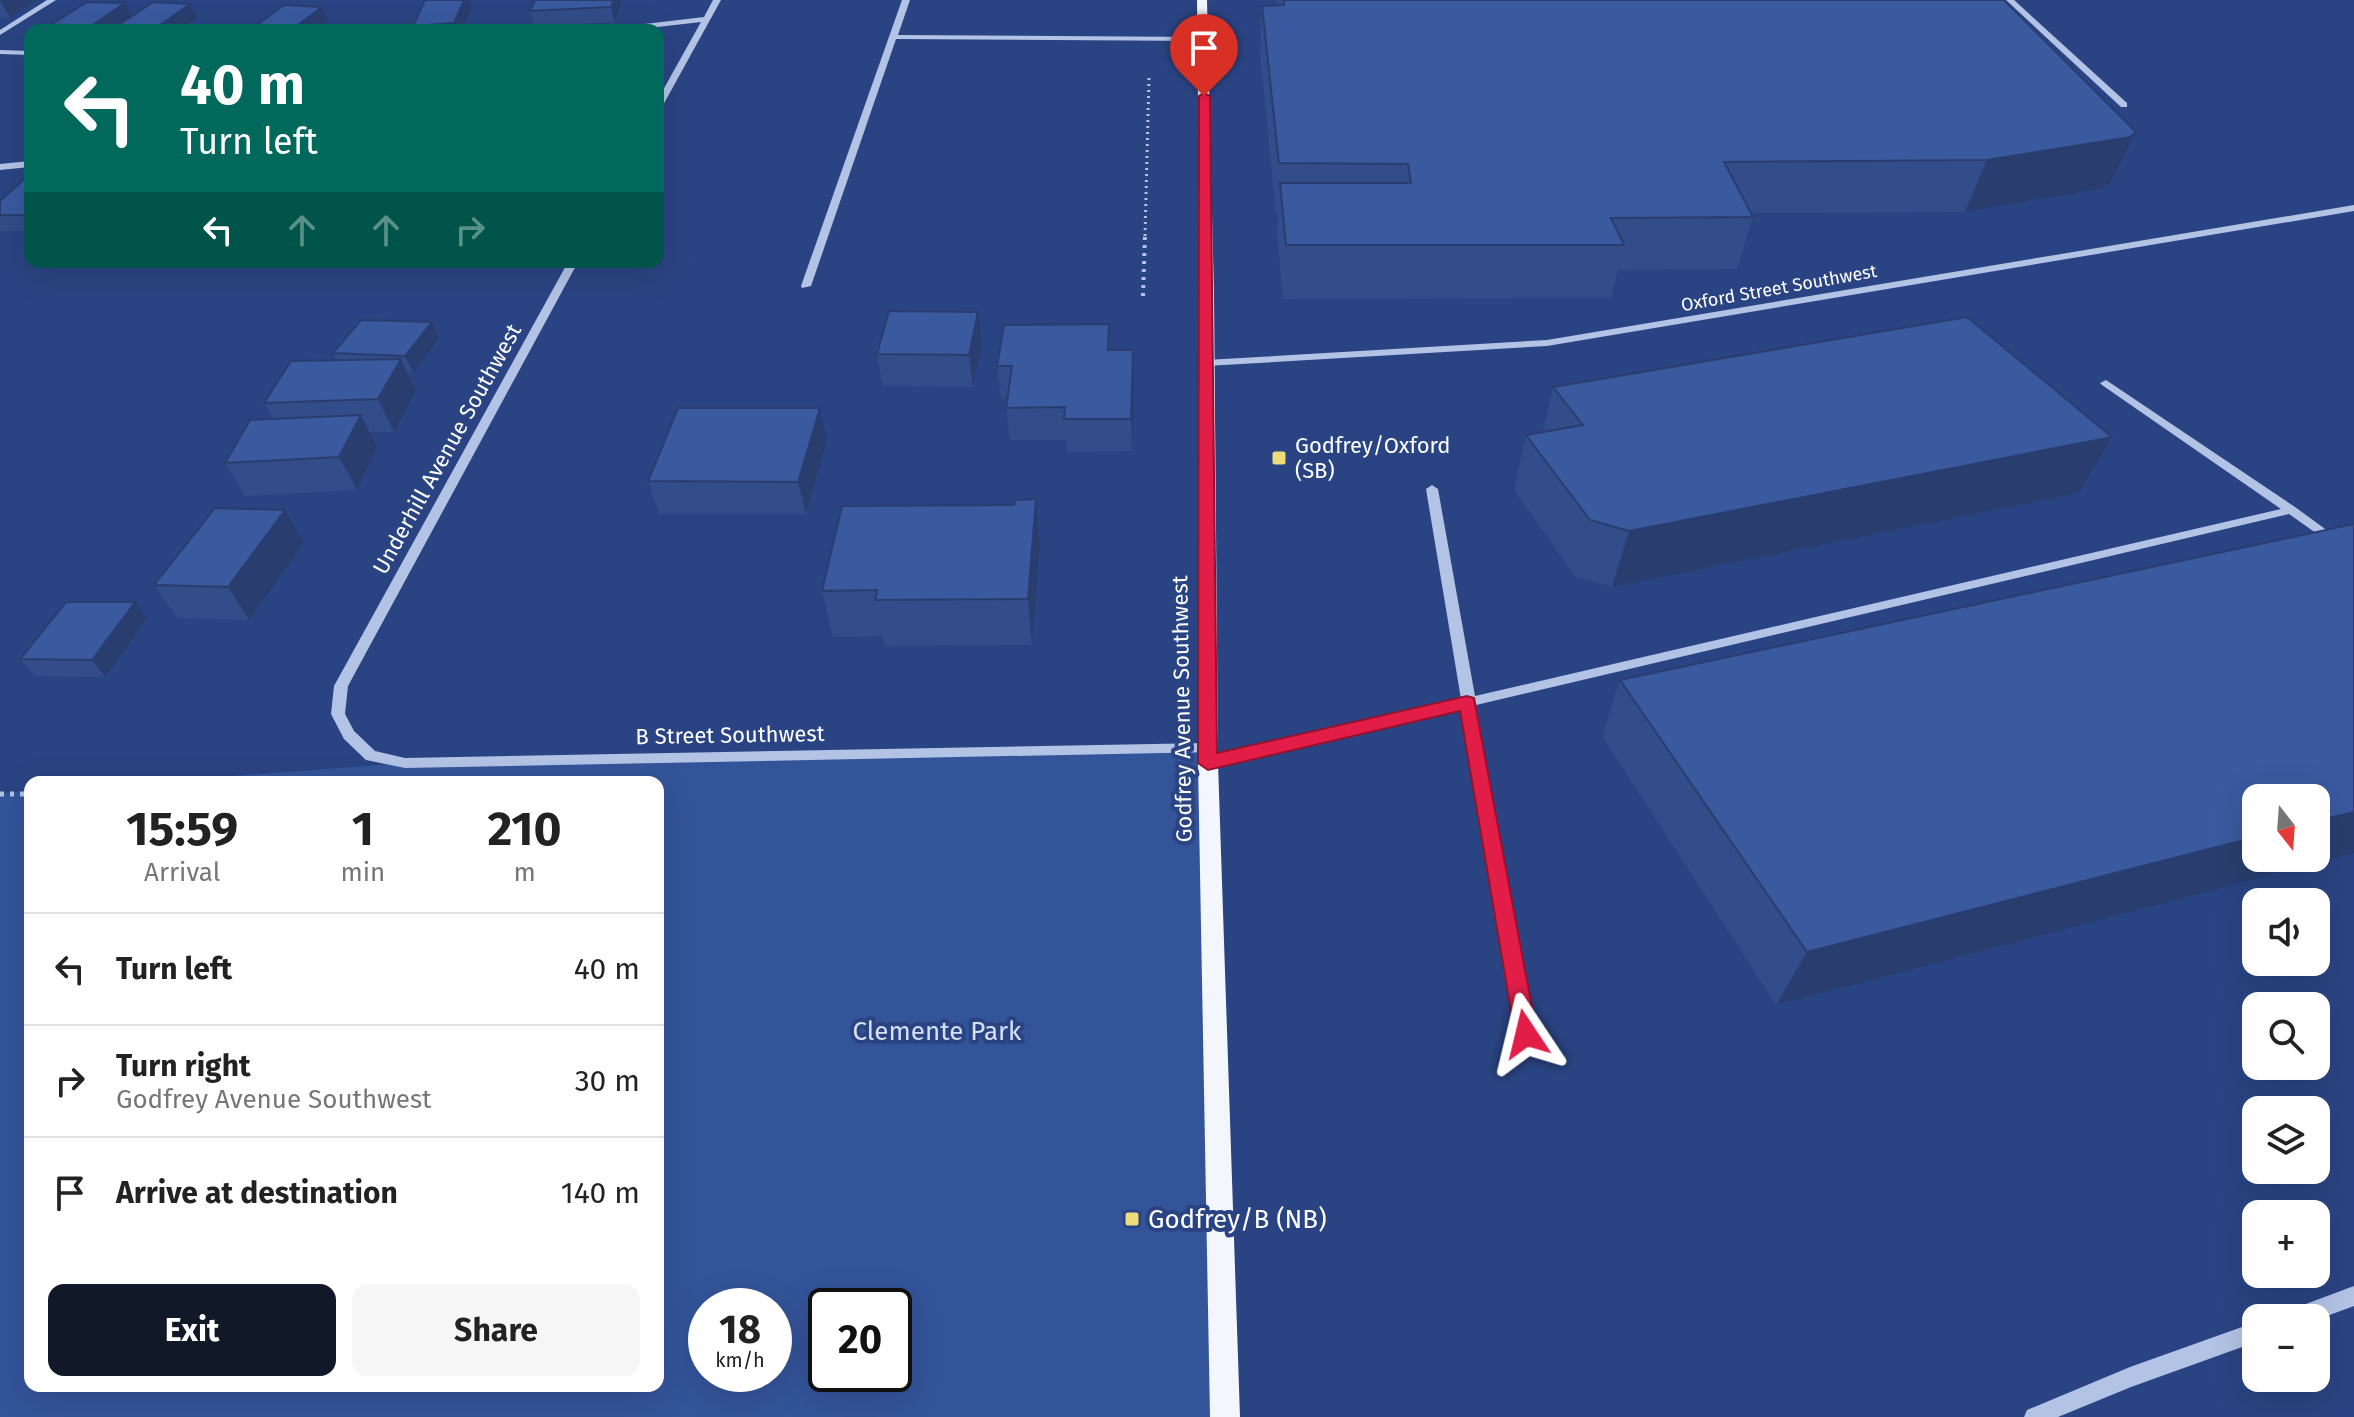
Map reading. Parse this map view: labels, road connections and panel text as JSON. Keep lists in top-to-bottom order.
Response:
{
  "streets": {
    "main road": ["Godfrey Avenue Southwest"],
    "street": ["Oxford Street Southwest", "Underhill Avenue Southwest", "B Street Southwest"]
  },
  "crossings": [
    ["Oxford Street Southwest", "Godfrey Avenue Southwest"],
    ["Underhill Avenue Southwest", "B Street Southwest"],
    ["Godfrey Avenue Southwest", "B Street Southwest"]
  ],
  "parks": ["Clemente Park"],
  "places": {
    "transit": ["Godfrey/Oxford (SB)", "Godfrey/B (NB)"]
  },
  "north": "bottom",
  "page": {
    "turn": ["40 m", "Turn left"],
    "eta": [
      "15:59",
      "Arrival",
      "1",
      "min",
      "210",
      "m"
    ],
    "map_buttons": ["+", "−"],
    "list": [
      {
        "name": "Turn left",
        "value": "40 m"
      },
      {
        "name": "Turn right",
        "note": "Godfrey Avenue Southwest",
        "value": "30 m"
      },
      {
        "name": "Arrive at destination",
        "value": "140 m"
      }
    ],
    "buttons": ["Exit", "Share"],
    "speed": "18 km/h",
    "limit": "20"
  }
}
